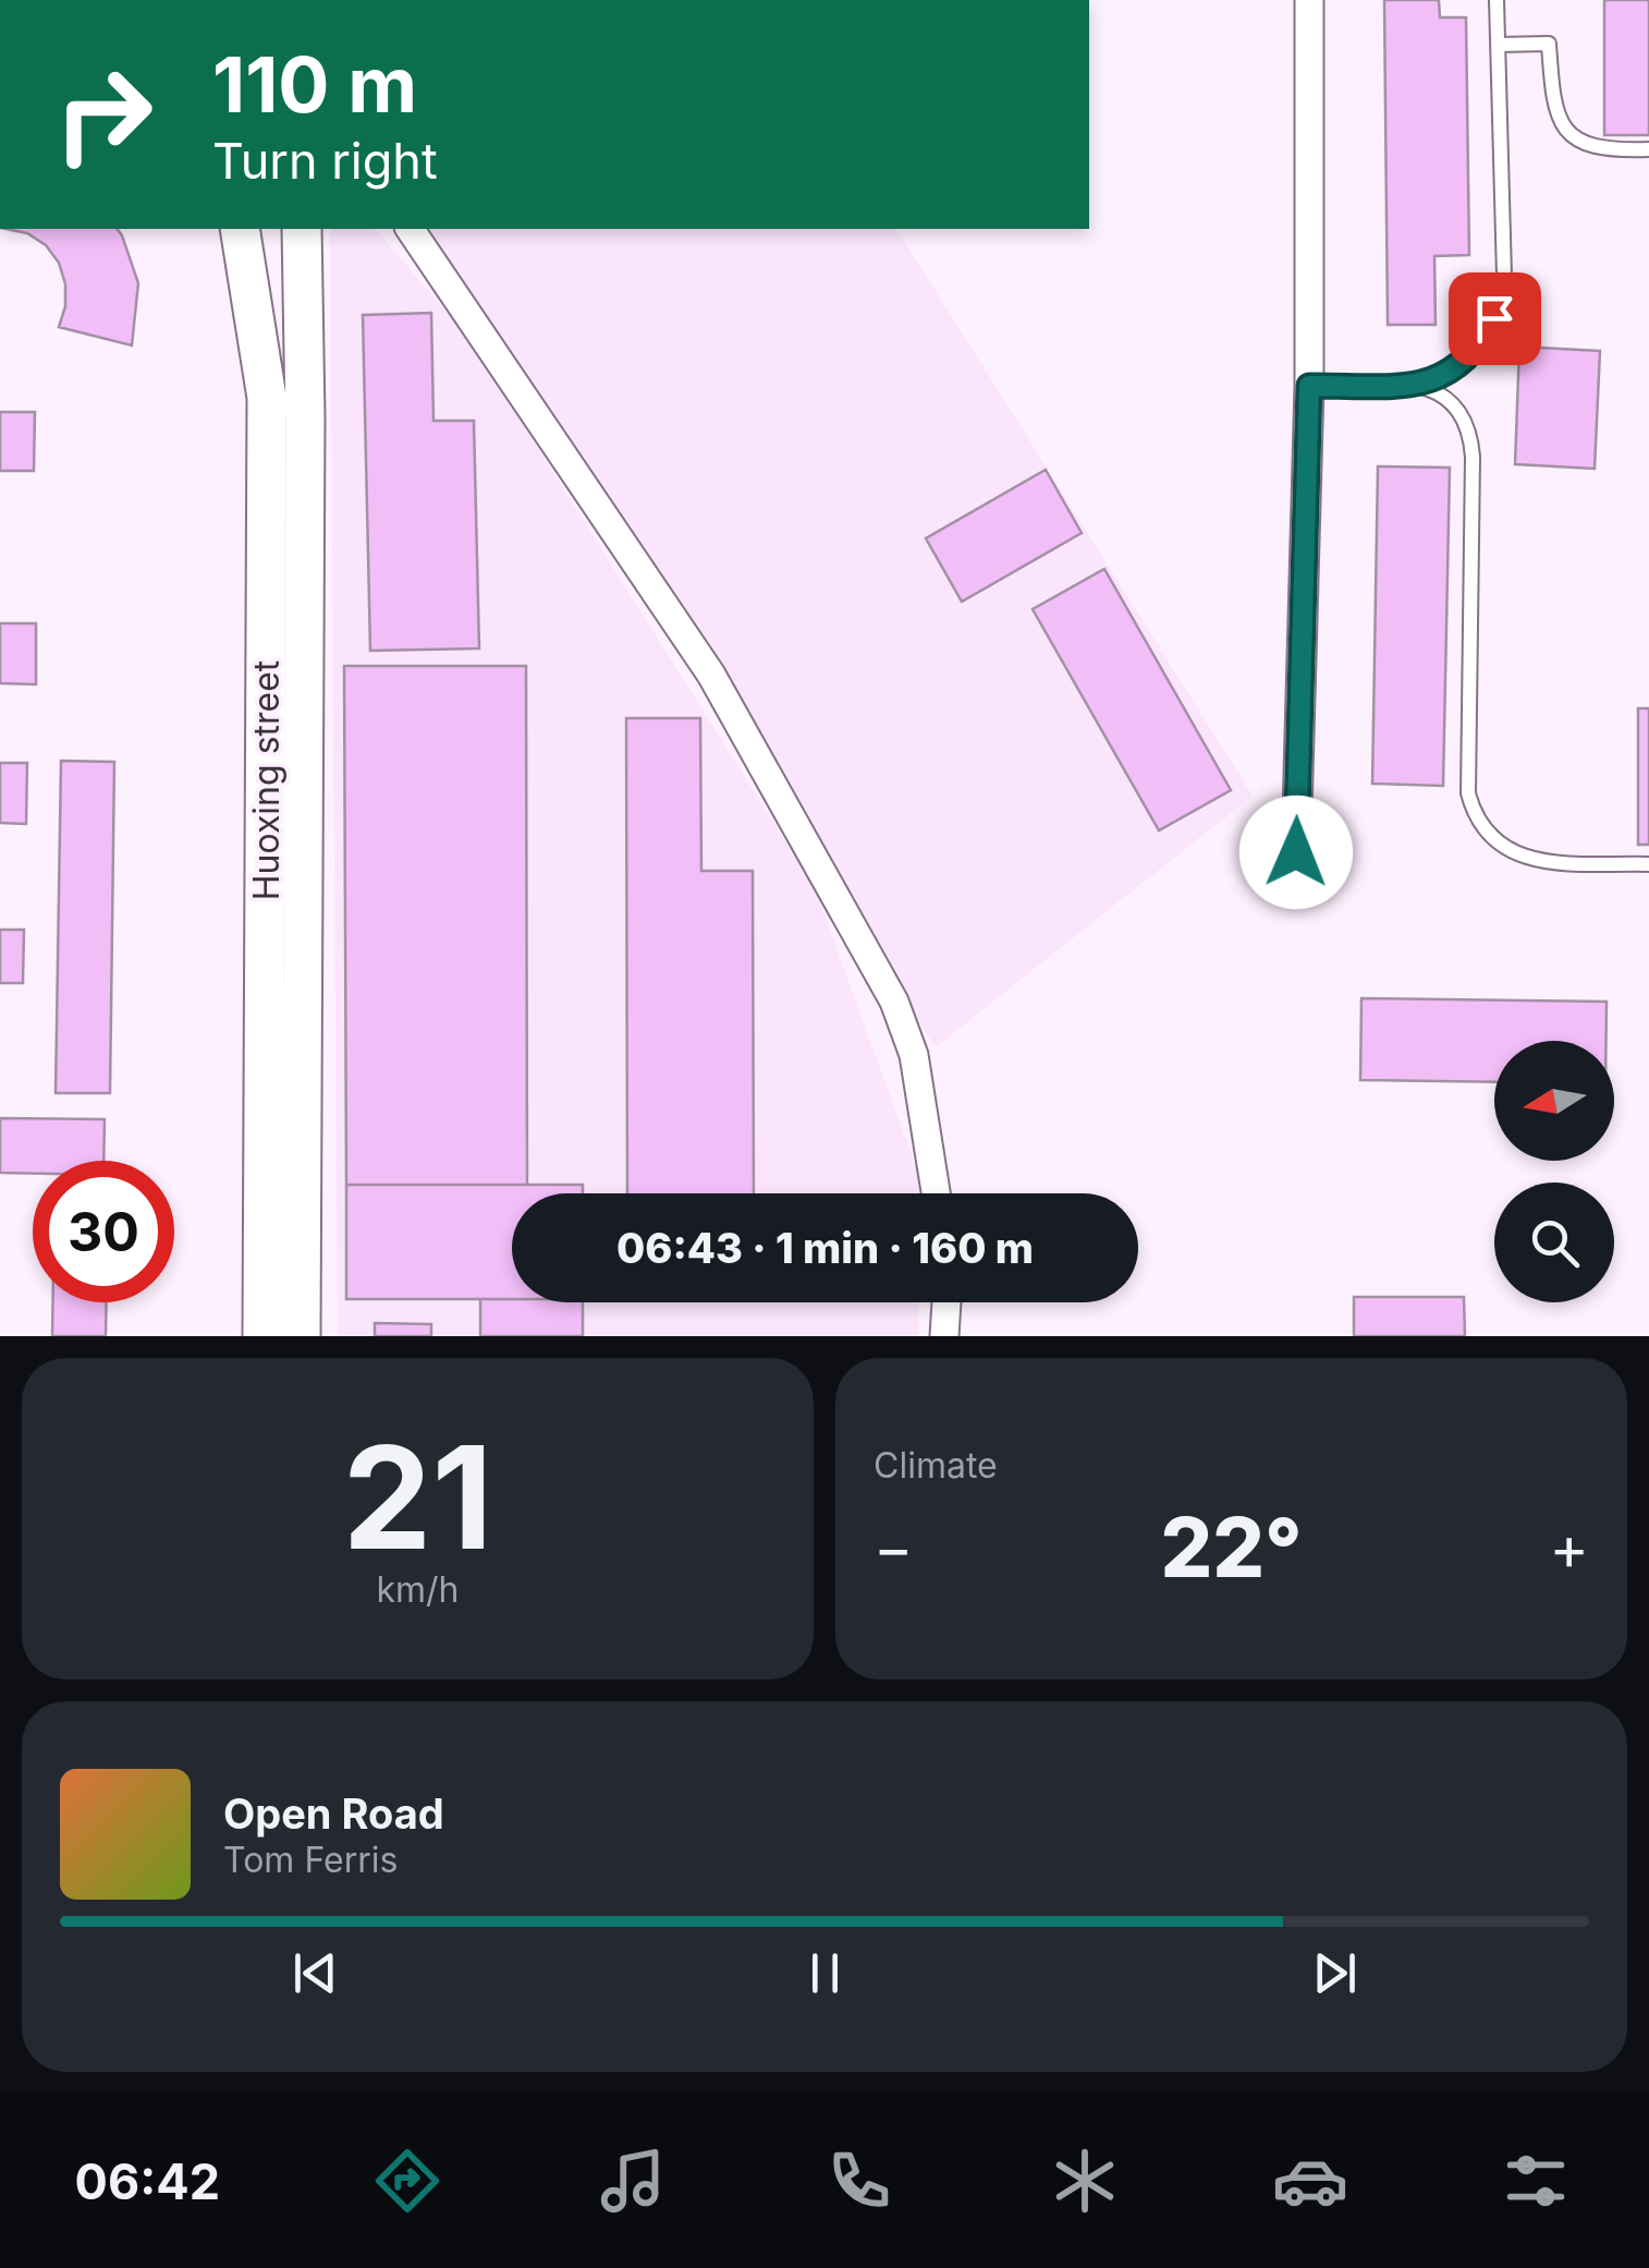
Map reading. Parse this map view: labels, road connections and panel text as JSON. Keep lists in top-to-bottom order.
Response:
{
  "streets": {
    "street": ["Huoxing street"]
  },
  "north": "left",
  "page": {
    "turn": ["110 m", "Turn right"],
    "limit": "30",
    "trip": "06:43 · 1 min · 160 m",
    "tile": [
      ["21", "km/h"],
      "Climate"
    ],
    "heat": ["−", "22°", "+"],
    "song": ["Open Road", "Tom Ferris"],
    "tabs": "06:42"
  }
}
